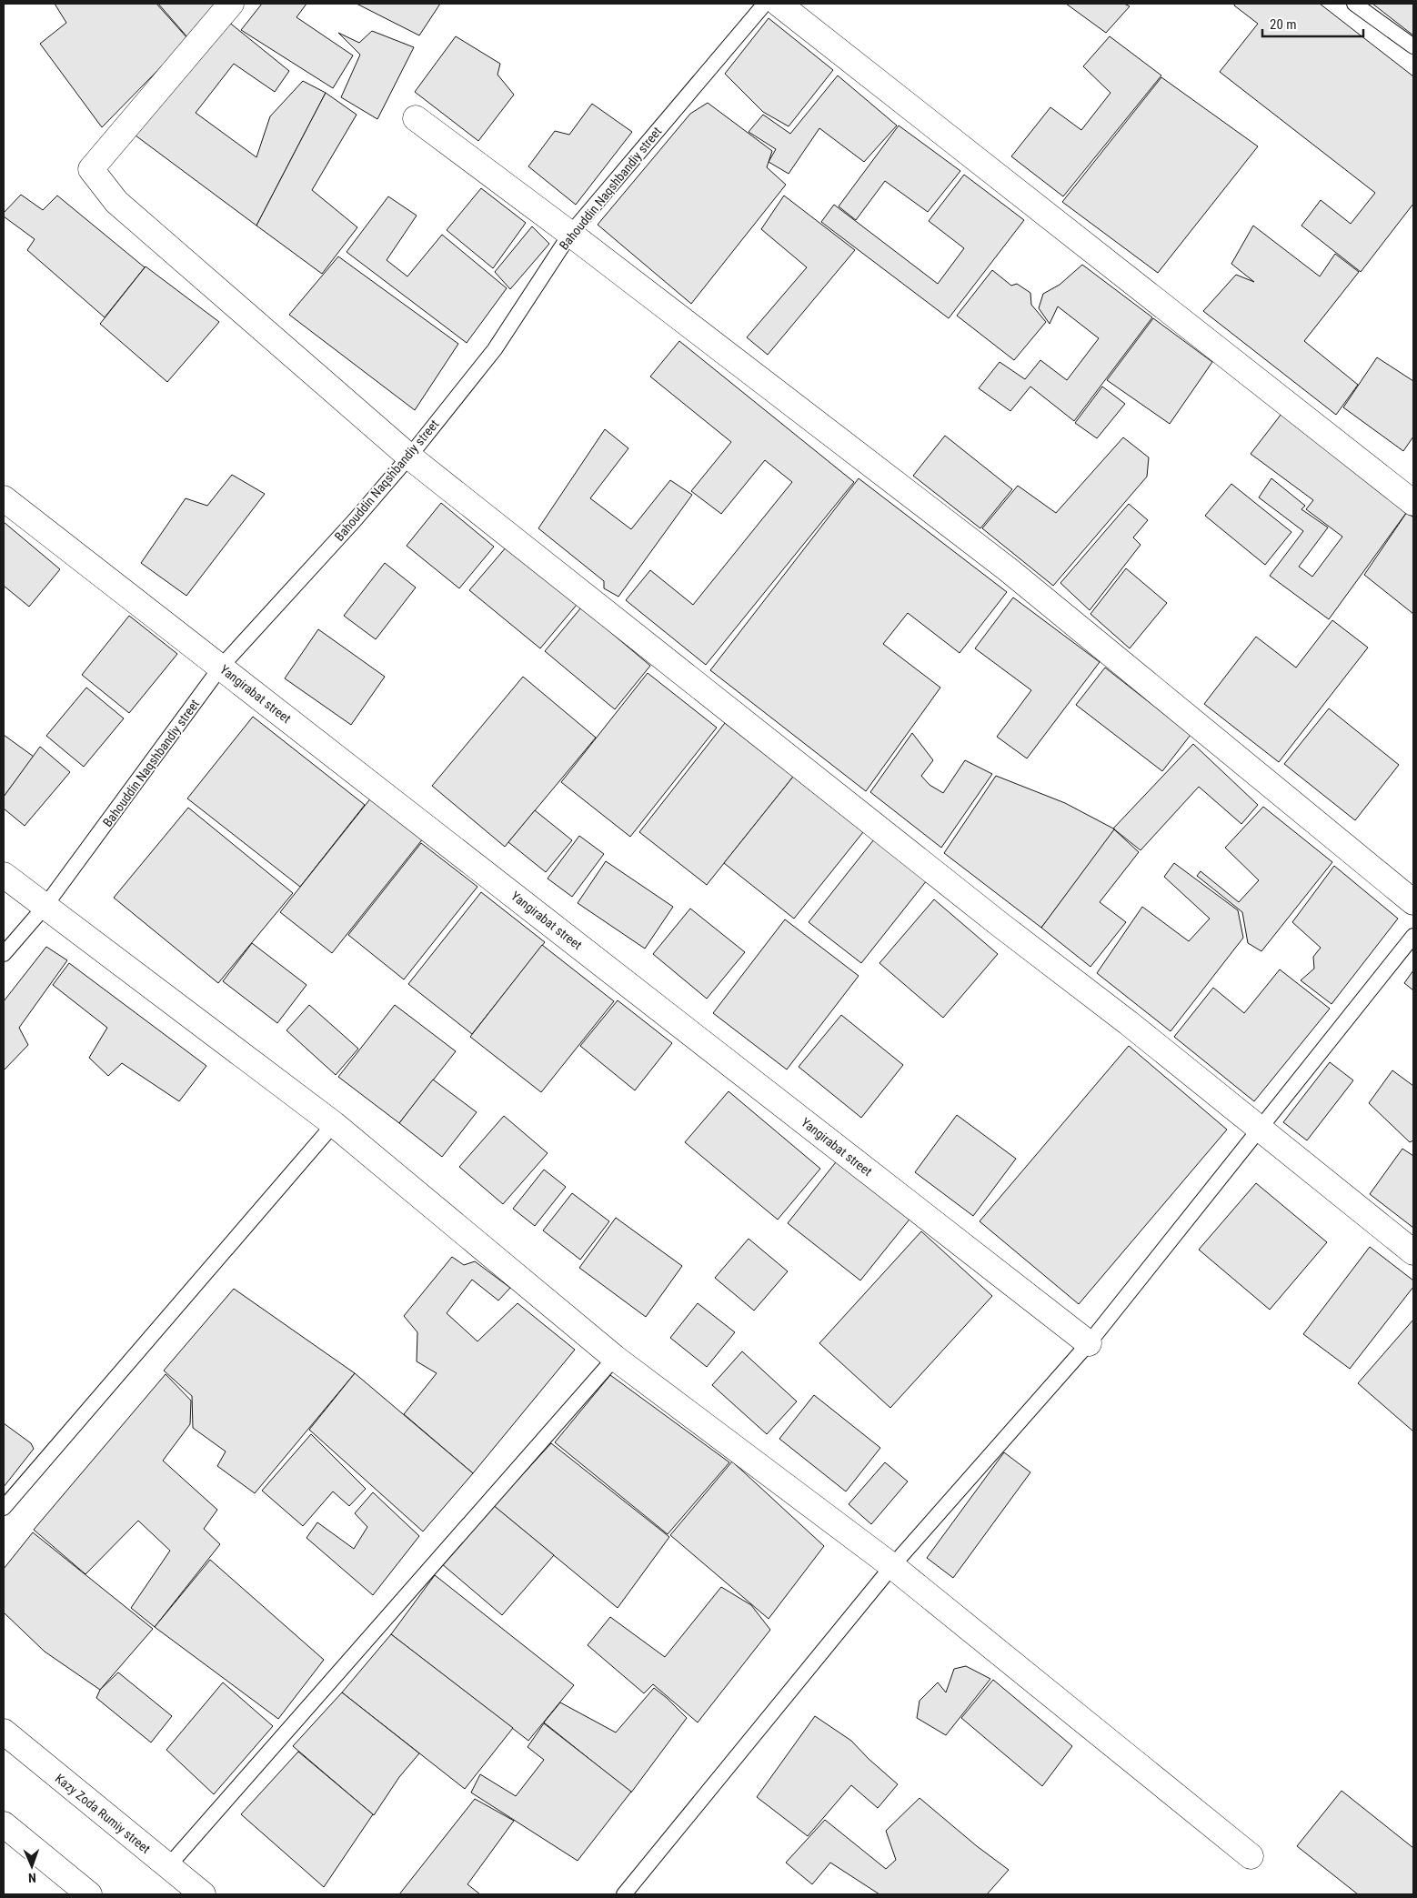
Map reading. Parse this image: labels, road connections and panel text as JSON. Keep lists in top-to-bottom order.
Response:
{
  "streets": {
    "street": ["Yangirabat street", "Kazy Zoda Rumiy street"],
    "lane": ["Bahouddin Naqshbandiy street"]
  },
  "crossings": [
    ["Bahouddin Naqshbandiy street", "Yangirabat street"]
  ],
  "scale_bar": "20 m",
  "north": "bottom"
}
